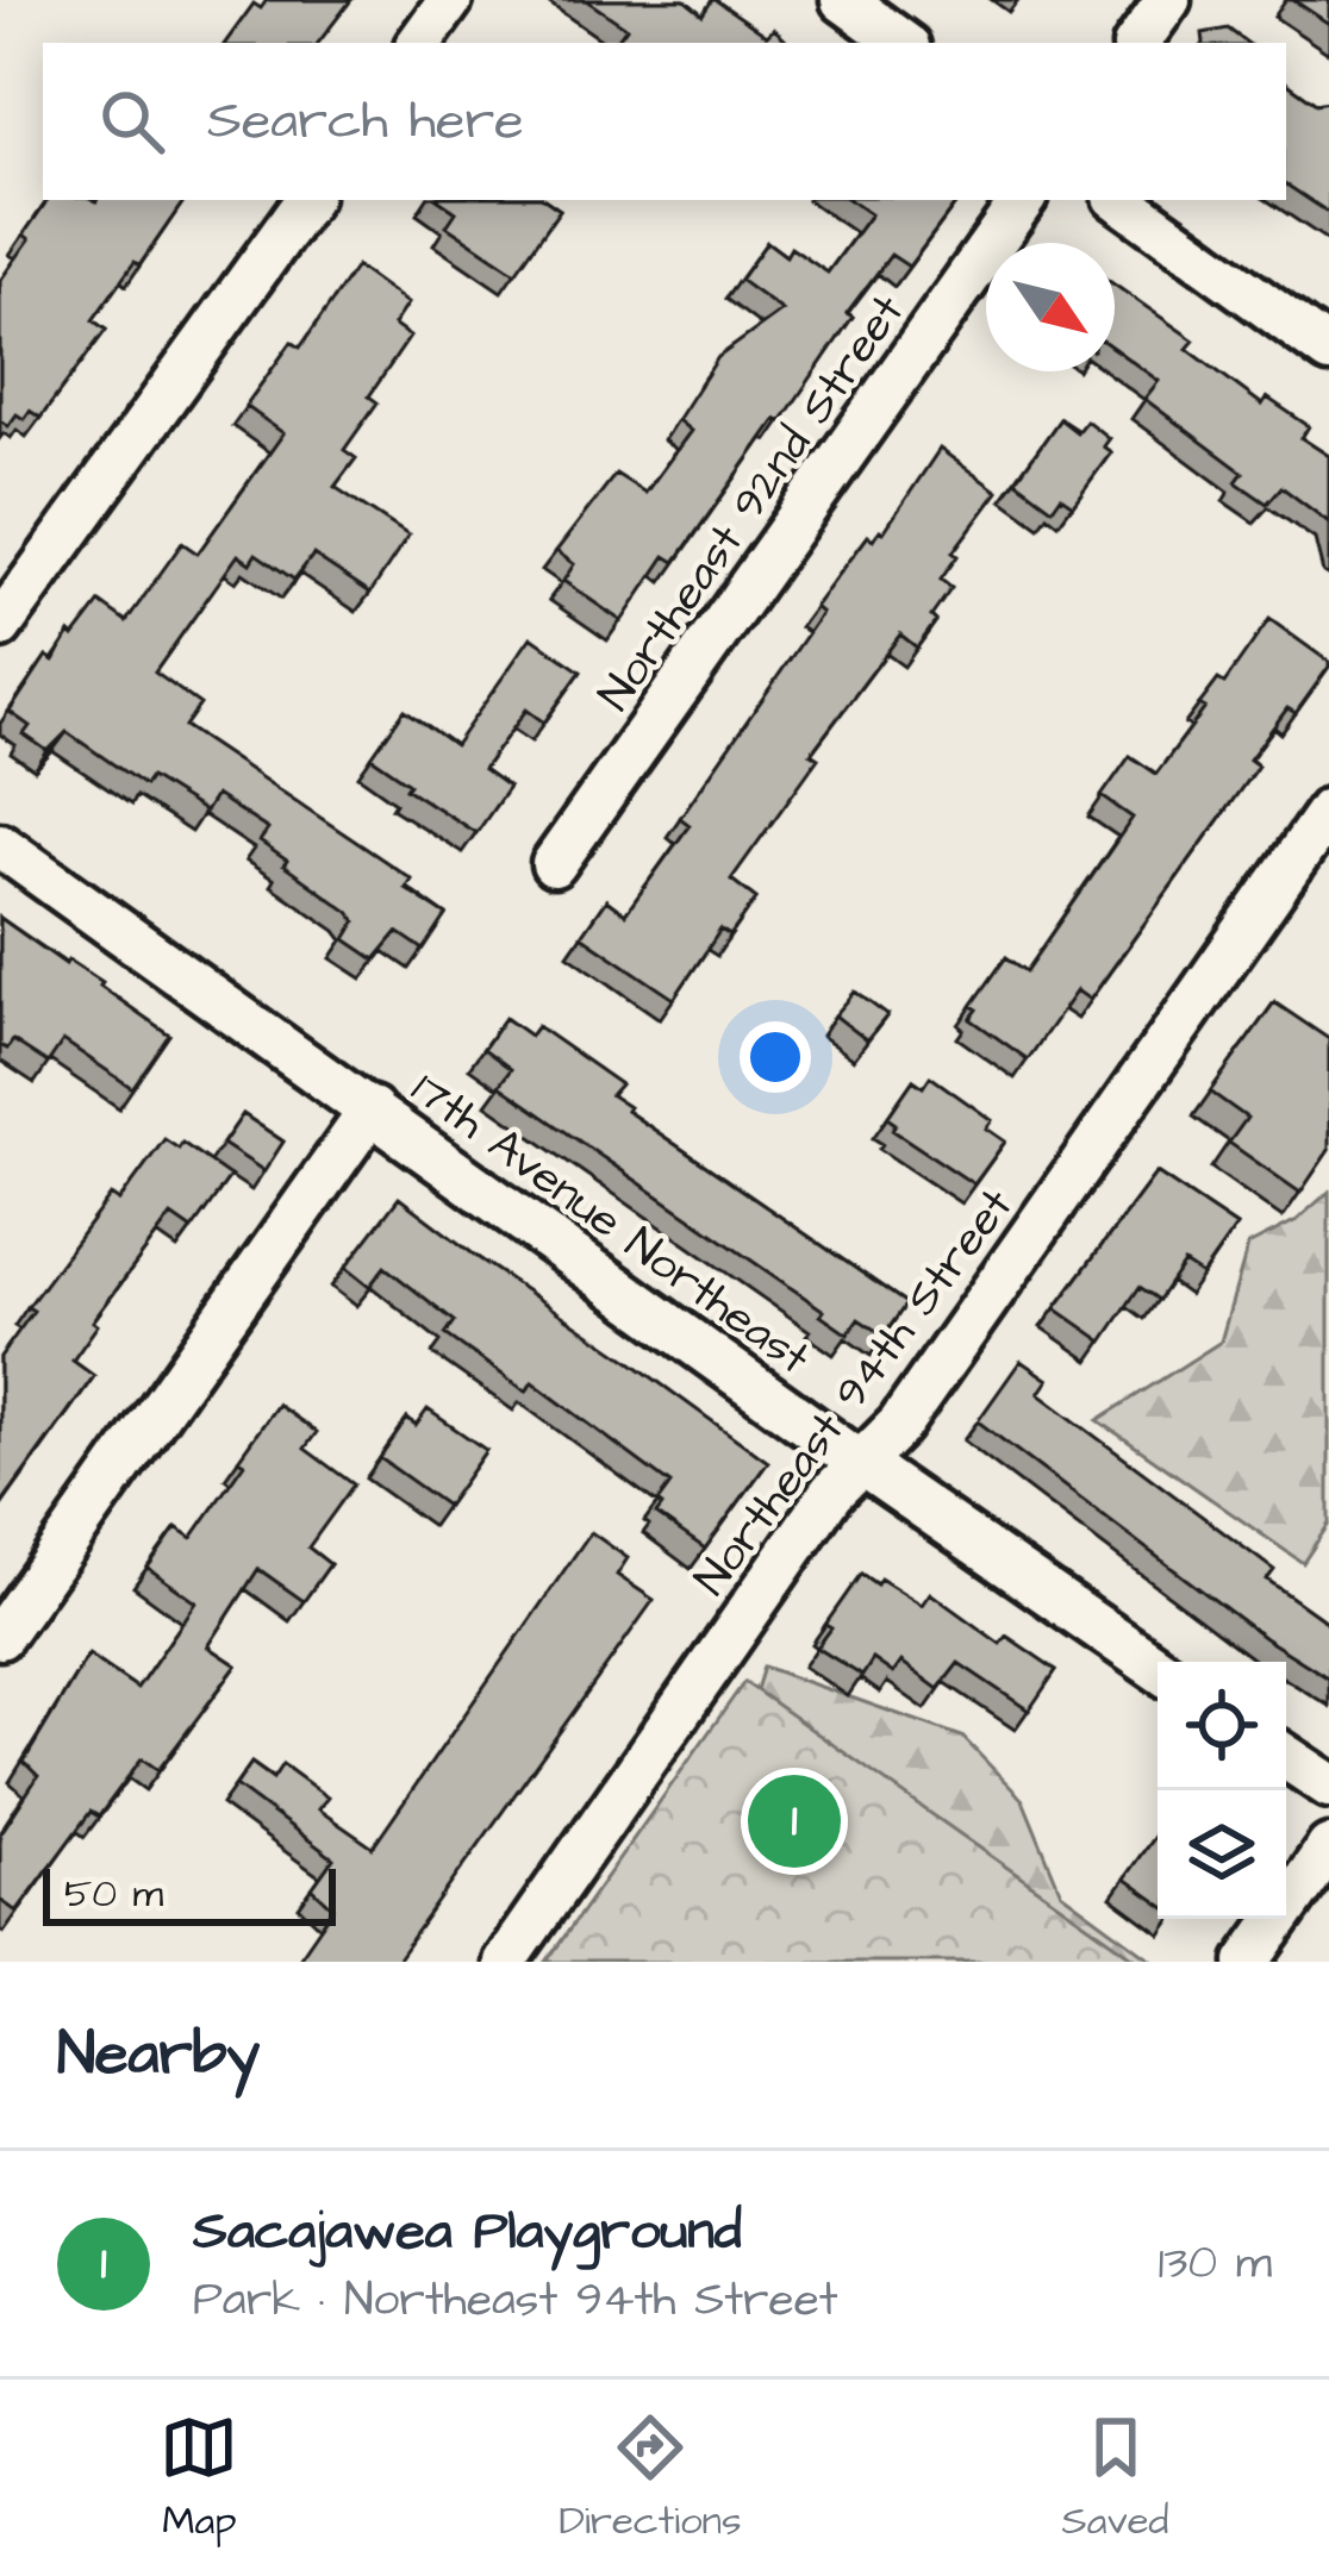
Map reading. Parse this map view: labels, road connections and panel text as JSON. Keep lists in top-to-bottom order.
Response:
{
  "streets": {
    "street": ["Northeast 92nd Street", "17th Avenue Northeast", "Northeast 94th Street"]
  },
  "crossings": [
    ["17th Avenue Northeast", "Northeast 94th Street"]
  ],
  "scale_bar": "50 m",
  "north": "bottom right",
  "page": {
    "search": "Search here",
    "pins": "1",
    "scale": "50 m",
    "heading": "Nearby",
    "list": [
      {
        "mark": "1",
        "name": "Sacajawea Playground",
        "note": "Park · Northeast 94th Street",
        "value": "130 m"
      }
    ],
    "nav": ["Map", "Directions", "Saved"]
  }
}
